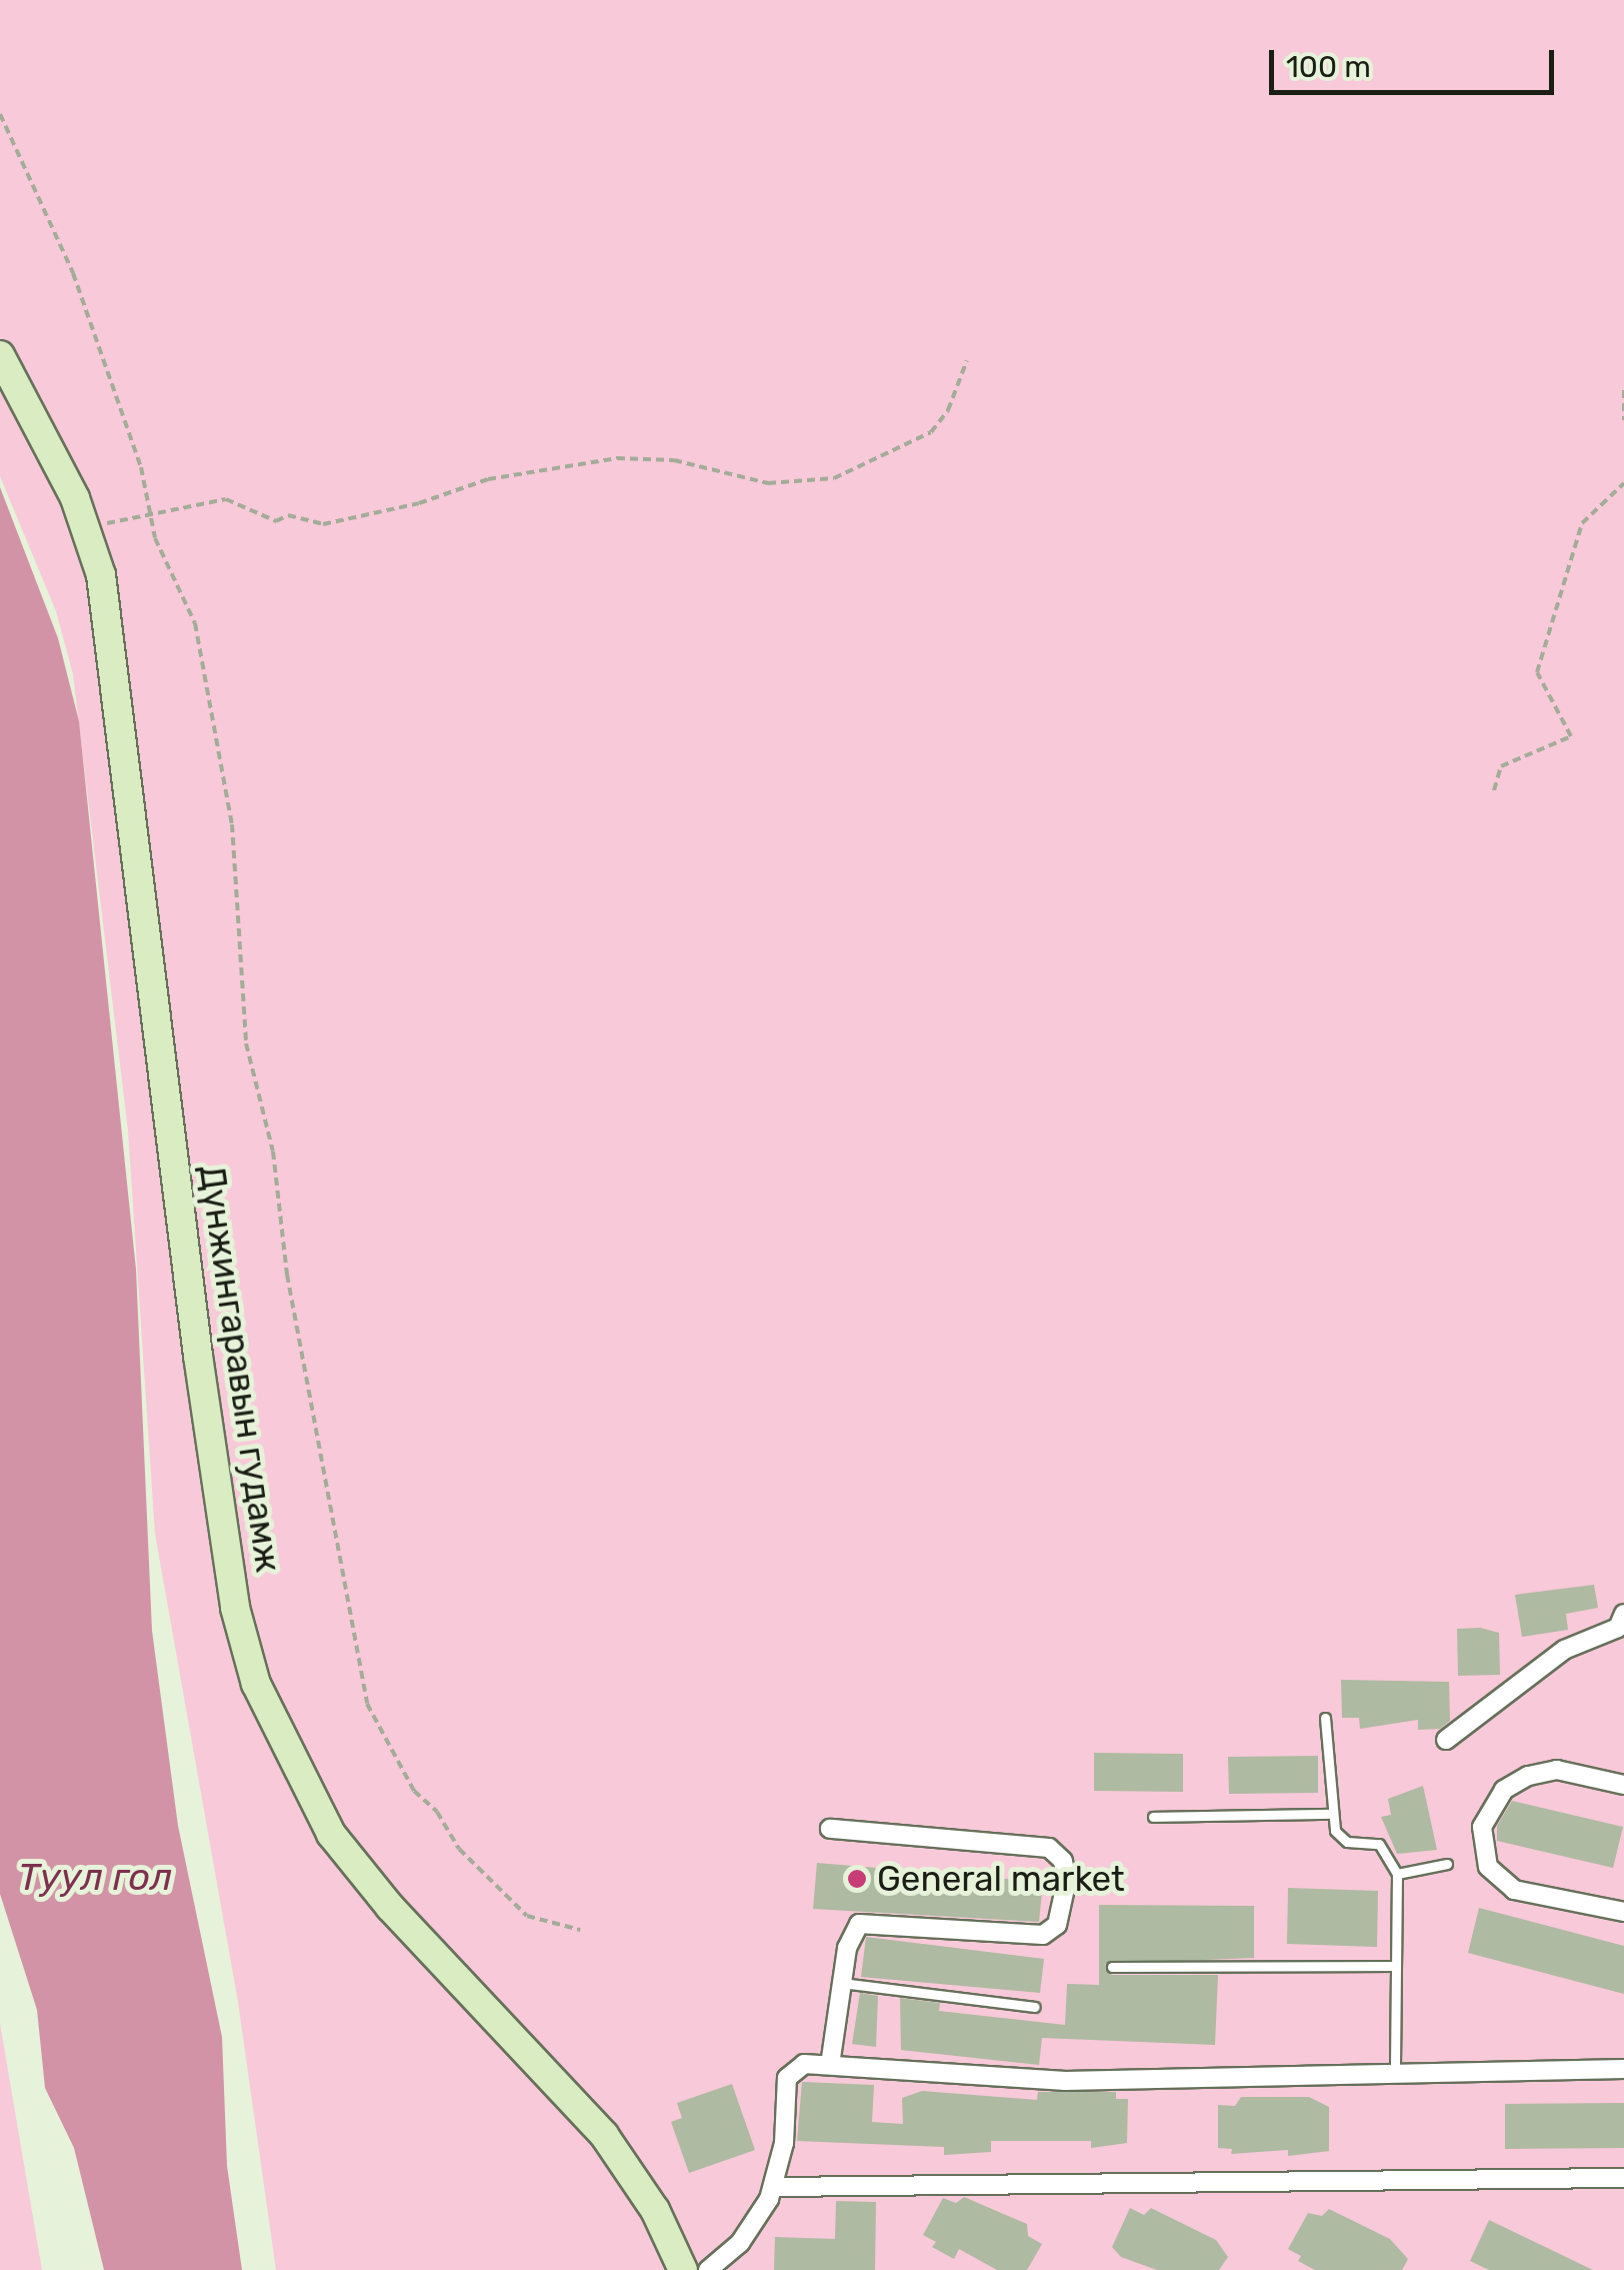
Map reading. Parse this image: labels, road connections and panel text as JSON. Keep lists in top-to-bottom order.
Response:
{
  "streets": {
    "main road": ["Дүнжингаравын гудамж"]
  },
  "water": ["Туул гол"],
  "places": ["General market"],
  "scale_bar": "100 m"
}
